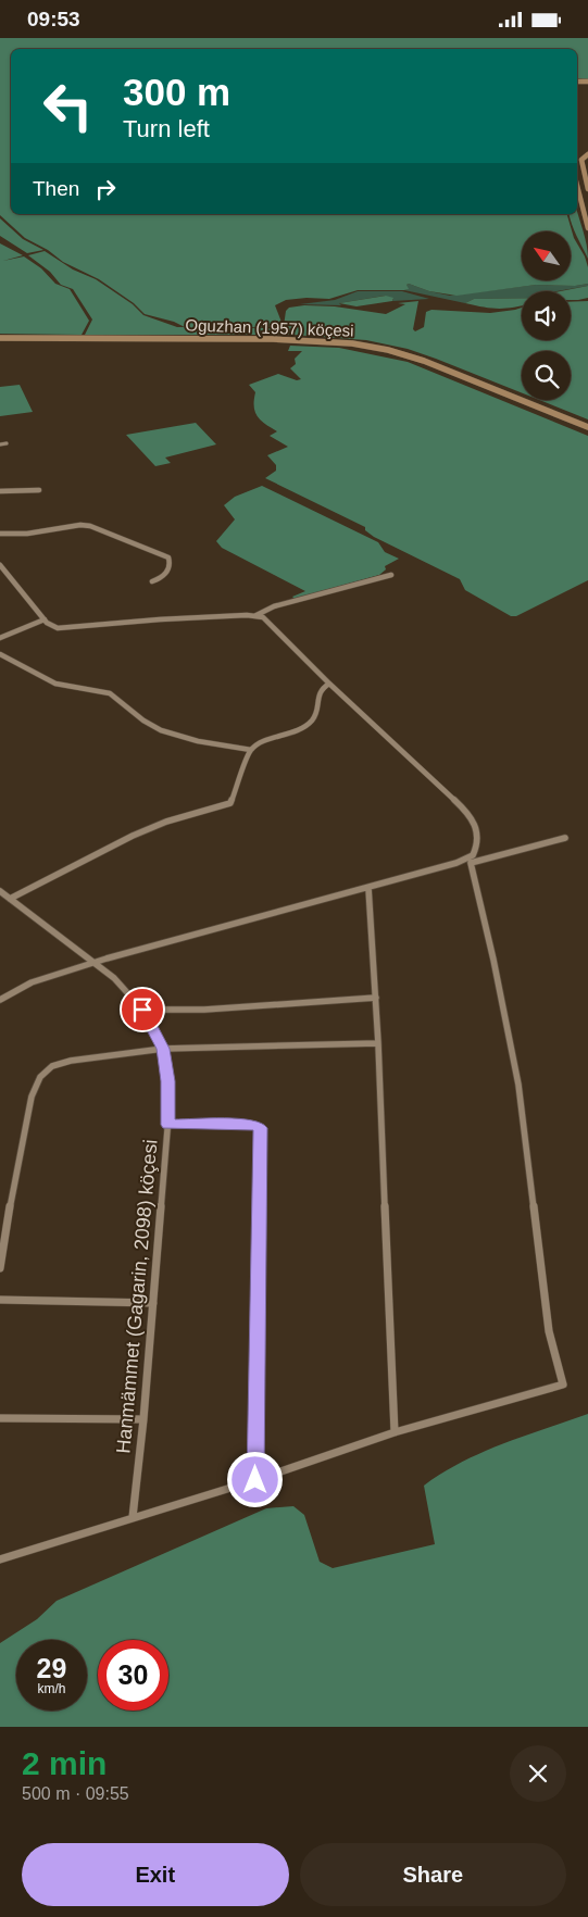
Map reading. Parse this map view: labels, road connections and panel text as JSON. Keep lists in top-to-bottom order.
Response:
{
  "streets": {
    "main road": ["Oguzhan (1957) köçesi"],
    "street": ["Hanmämmet (Gagarin, 2098) köçesi"]
  },
  "north": "top left",
  "page": {
    "status": "09:53",
    "turn": ["300 m", "Turn left"],
    "then": "Then",
    "speed": "29 km/h",
    "limit": "30",
    "heading": ["2 min", "500 m · 09:55"],
    "buttons": ["Exit", "Share"]
  }
}
